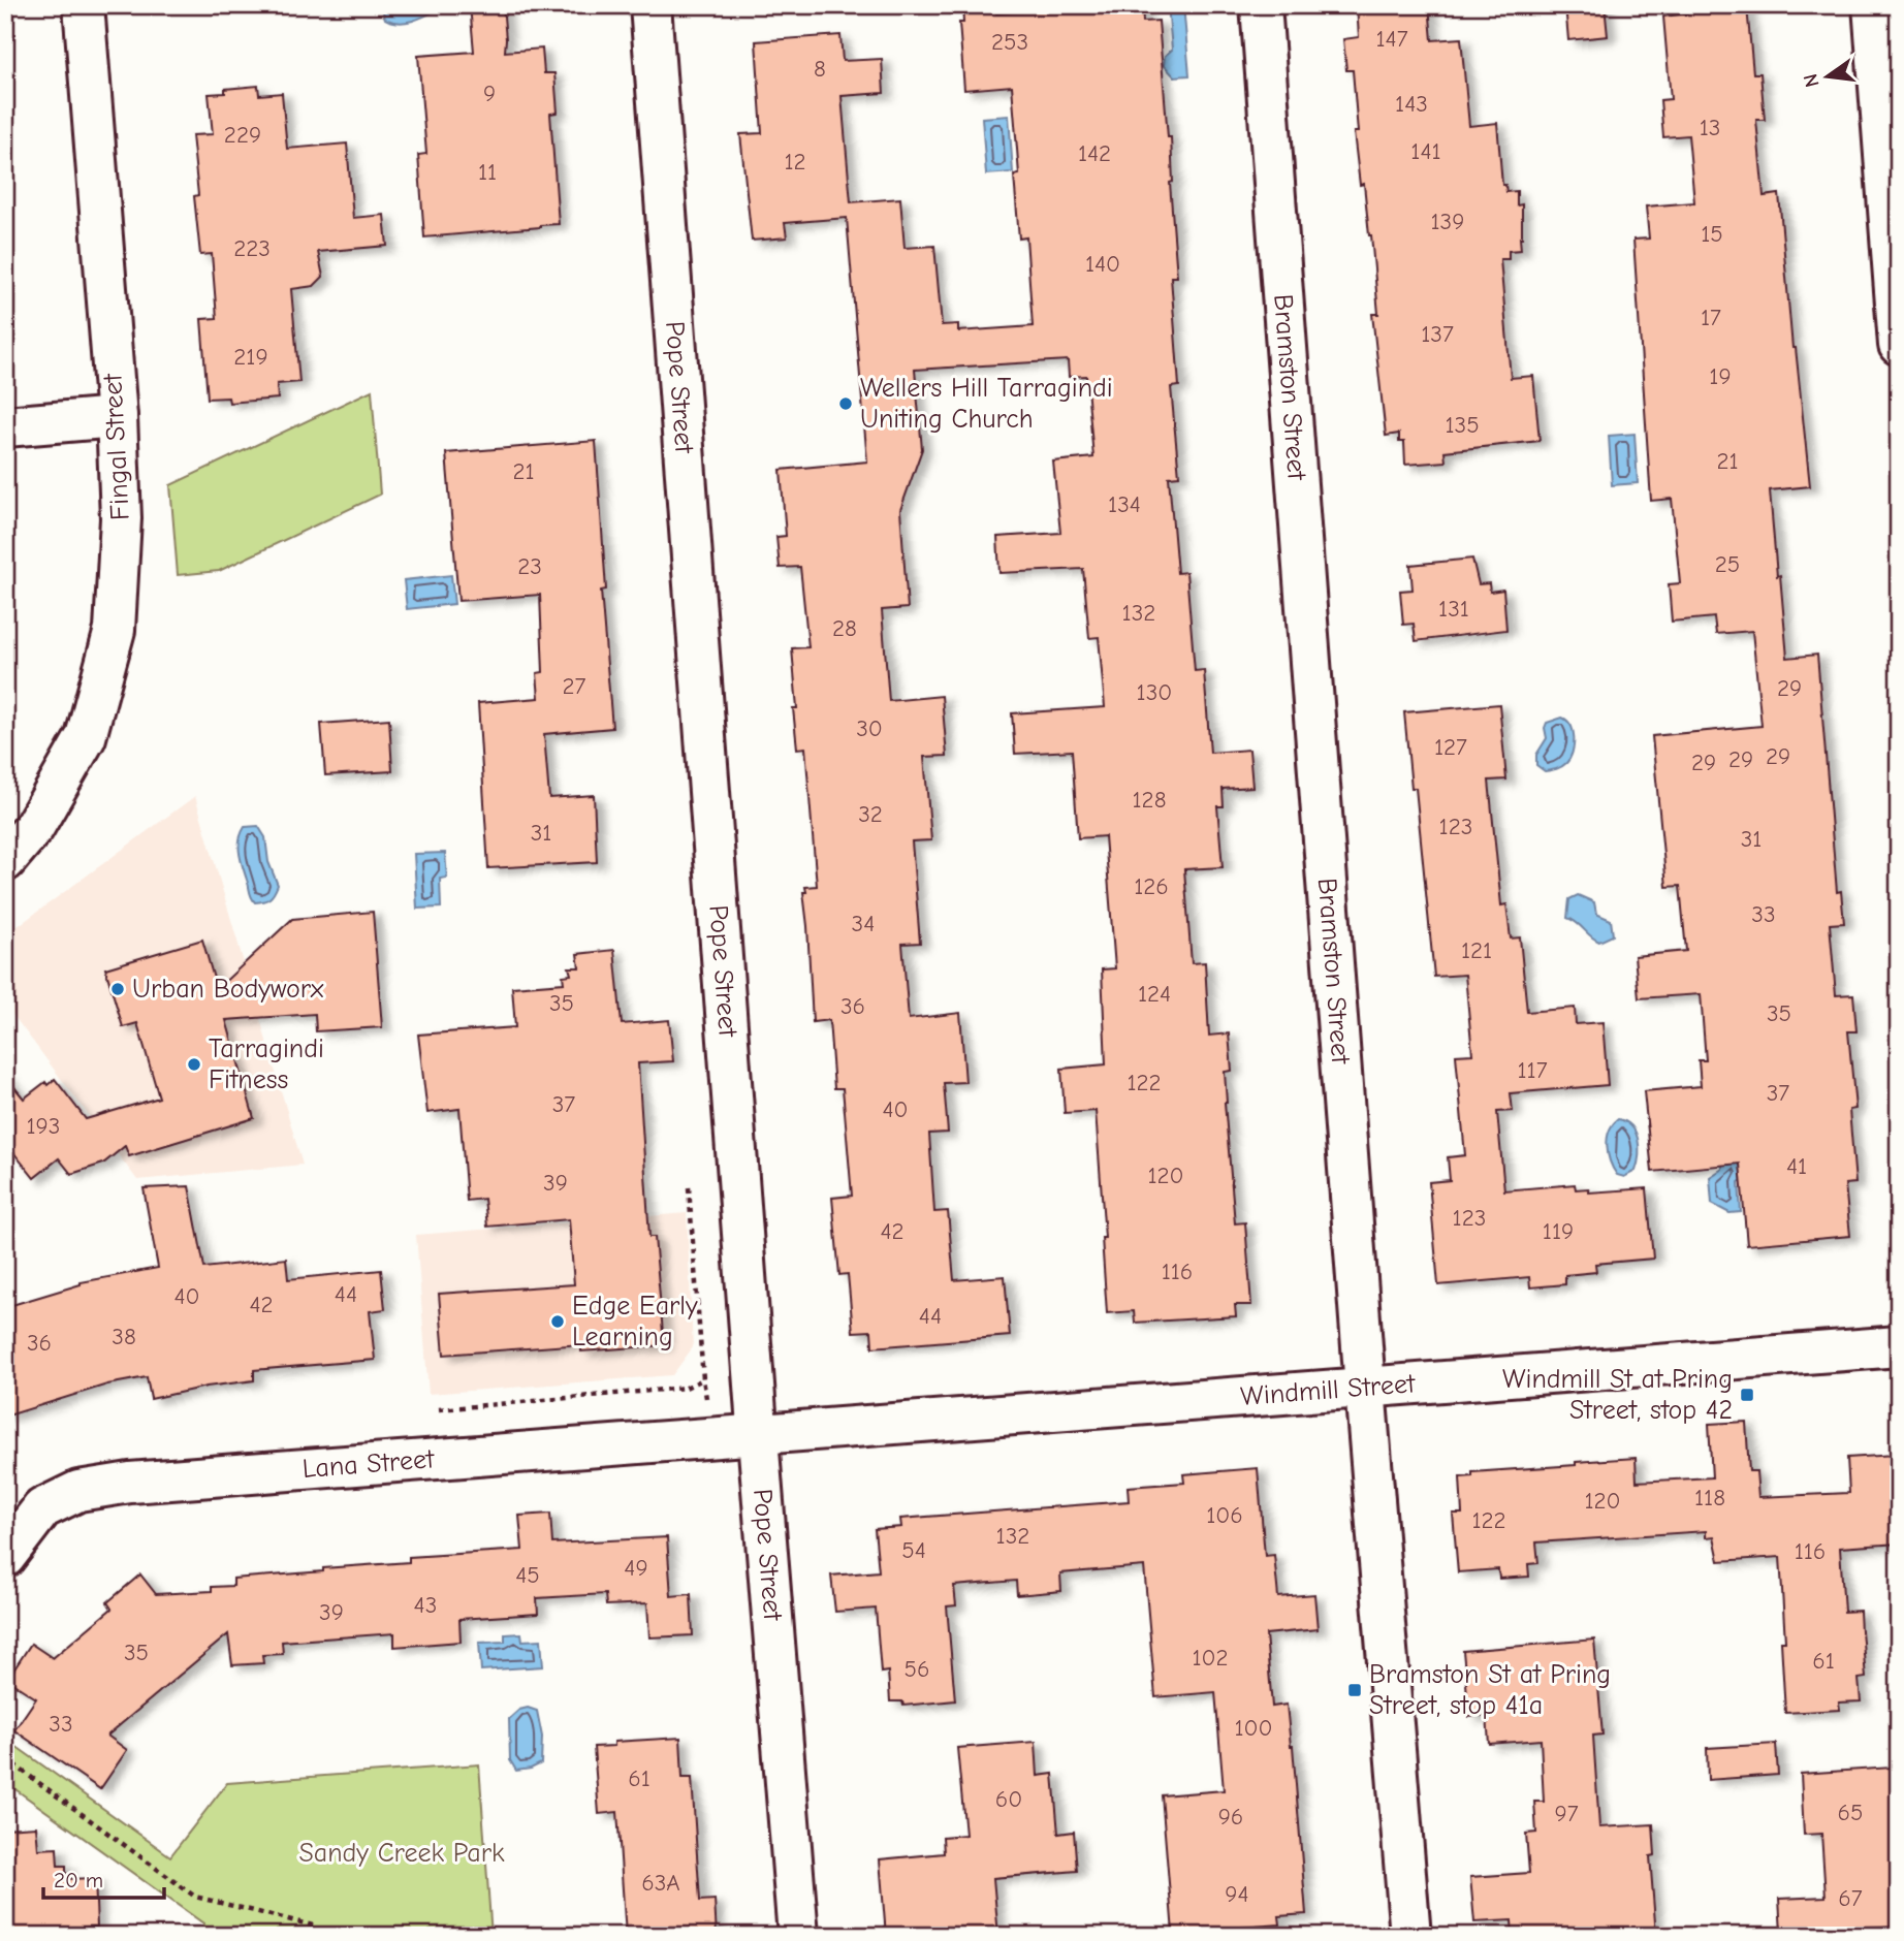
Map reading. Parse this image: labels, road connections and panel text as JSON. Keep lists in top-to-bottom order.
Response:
{
  "streets": {
    "street": [
      "Pope Street",
      "Bramston Street",
      "Fingal Street",
      "Windmill Street",
      "Lana Street"
    ]
  },
  "crossings": [
    ["Pope Street", "Windmill Street"],
    ["Pope Street", "Lana Street"],
    ["Bramston Street", "Windmill Street"],
    ["Windmill Street", "Lana Street"]
  ],
  "parks": ["Sandy Creek Park"],
  "places": {
    "other": [
      "Wellers Hill Tarragindi Uniting Church",
      "Urban Bodyworx",
      "Tarragindi Fitness",
      "Edge Early Learning"
    ],
    "transit": ["Windmill St at Pring Street, stop 42", "Bramston St at Pring Street, stop 41a"]
  },
  "house_numbers": [
    "147",
    "253",
    "8",
    "9",
    "143",
    "13",
    "229",
    "141",
    "142",
    "12",
    "11",
    "139",
    "15",
    "223",
    "140",
    "17",
    "137",
    "219",
    "19",
    "135",
    "21",
    "21",
    "134",
    "25",
    "23",
    "131",
    "132",
    "28",
    "27",
    "29",
    "130",
    "30",
    "127",
    "29",
    "29",
    "29",
    "128",
    "32",
    "123",
    "31",
    "31",
    "126",
    "33",
    "34",
    "121",
    "124",
    "35",
    "36",
    "35",
    "117",
    "122",
    "37",
    "37",
    "40",
    "193",
    "41",
    "120",
    "39",
    "123",
    "42",
    "119",
    "116",
    "44",
    "40",
    "42",
    "44",
    "38",
    "36",
    "118",
    "120",
    "106",
    "122",
    "132",
    "54",
    "116",
    "49",
    "45",
    "43",
    "39",
    "35",
    "102",
    "61",
    "56",
    "33",
    "100",
    "61",
    "60",
    "65",
    "97",
    "96",
    "63A",
    "94",
    "67"
  ],
  "scale_bar": "20 m",
  "north": "left"
}
